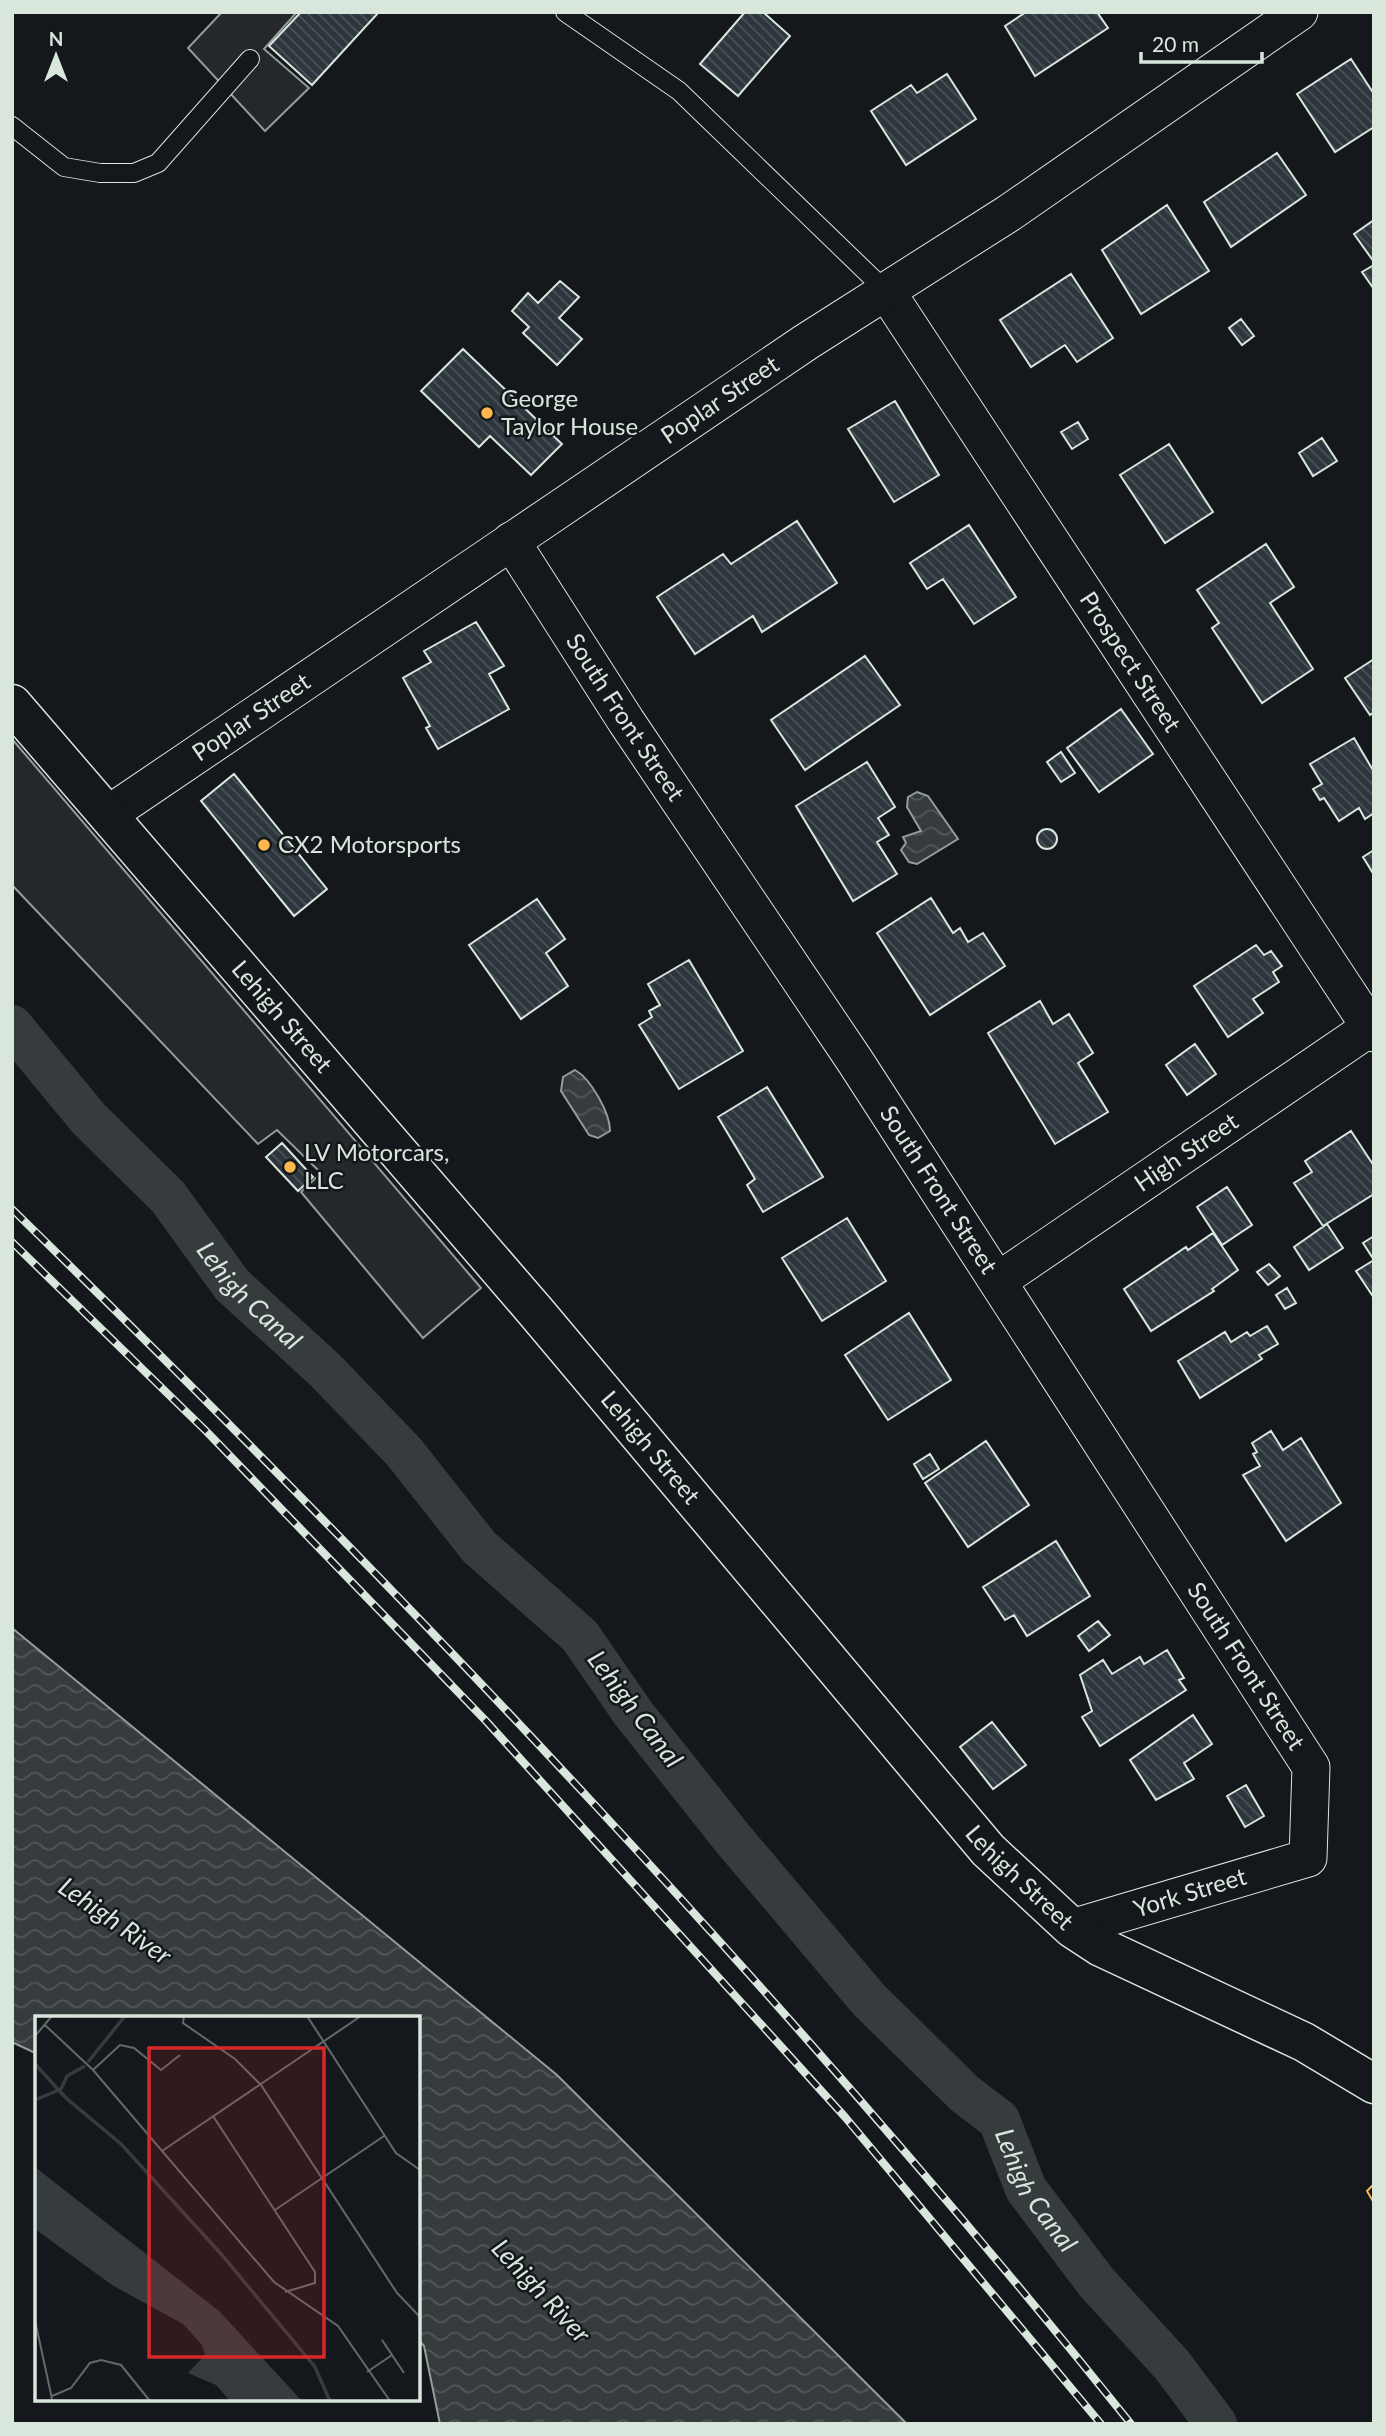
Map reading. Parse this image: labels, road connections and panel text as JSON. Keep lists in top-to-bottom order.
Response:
{
  "streets": {
    "street": [
      "Poplar Street",
      "Prospect Street",
      "South Front Street",
      "Lehigh Street",
      "High Street",
      "York Street"
    ]
  },
  "crossings": [
    ["Poplar Street", "Prospect Street"],
    ["Poplar Street", "South Front Street"],
    ["Poplar Street", "Lehigh Street"],
    ["Prospect Street", "High Street"],
    ["South Front Street", "High Street"],
    ["South Front Street", "York Street"],
    ["Lehigh Street", "York Street"]
  ],
  "water": ["Lehigh Canal", "Lehigh River"],
  "places": ["George Taylor House", "CX2 Motorsports", "LV Motorcars, LLC"],
  "scale_bar": "20 m",
  "north": "top"
}
